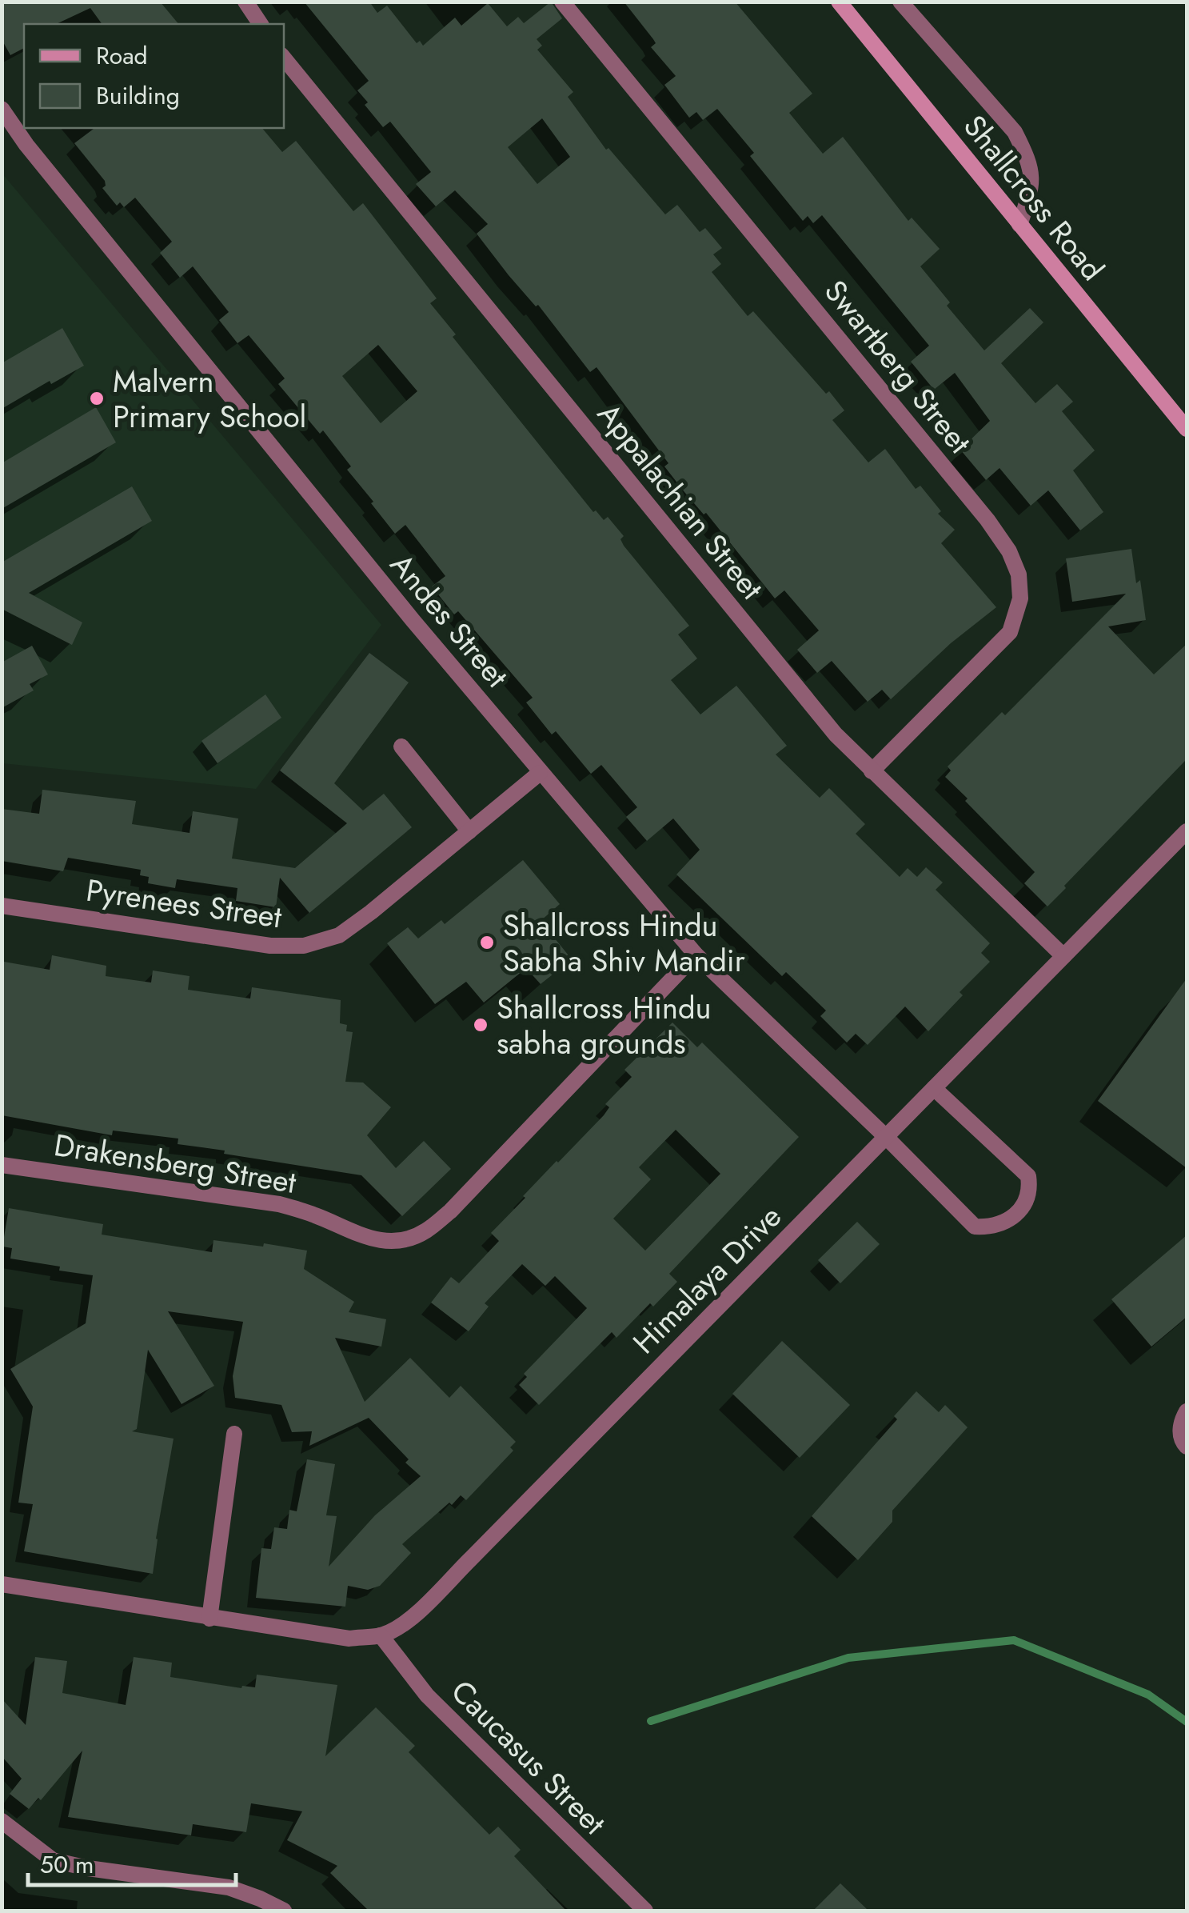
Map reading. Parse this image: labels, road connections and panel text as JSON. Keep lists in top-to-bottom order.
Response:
{
  "streets": {
    "street": [
      "Shallcross Road",
      "Swartberg Street",
      "Appalachian Street",
      "Andes Street",
      "Pyrenees Street",
      "Drakensberg Street",
      "Himalaya Drive",
      "Caucasus Street"
    ]
  },
  "crossings": [
    ["Swartberg Street", "Appalachian Street"],
    ["Appalachian Street", "Himalaya Drive"],
    ["Andes Street", "Pyrenees Street"],
    ["Andes Street", "Drakensberg Street"],
    ["Andes Street", "Himalaya Drive"],
    ["Himalaya Drive", "Caucasus Street"]
  ],
  "places": ["Malvern Primary School", "Shallcross Hindu Sabha Shiv Mandir", "Shallcross Hindu sabha grounds"],
  "legend": ["Road", "Building"],
  "scale_bar": "50 m"
}
